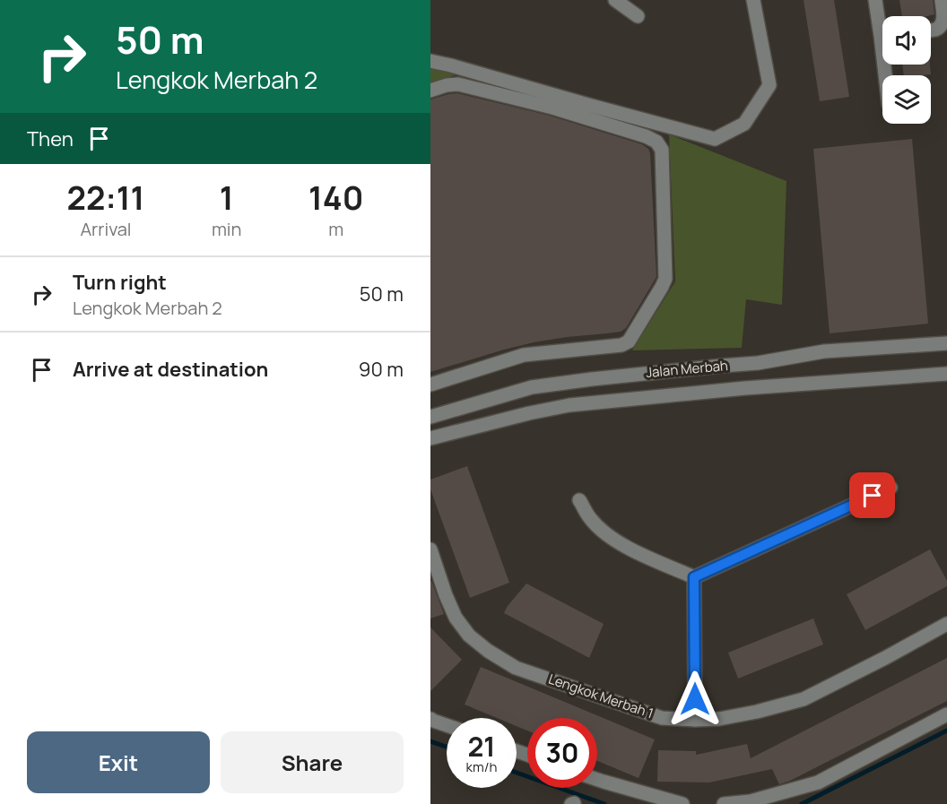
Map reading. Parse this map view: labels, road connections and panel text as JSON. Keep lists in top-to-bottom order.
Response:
{
  "streets": {
    "street": ["Jalan Merbah", "Lengkok Merbah 1"]
  },
  "page": {
    "turn": ["50 m", "Lengkok Merbah 2"],
    "then": "Then",
    "eta": [
      "22:11",
      "Arrival",
      "1",
      "min",
      "140",
      "m"
    ],
    "list": [
      {
        "name": "Turn right",
        "note": "Lengkok Merbah 2",
        "value": "50 m"
      },
      {
        "name": "Arrive at destination",
        "value": "90 m"
      }
    ],
    "speed": "21 km/h",
    "limit": "30",
    "buttons": ["Exit", "Share"]
  }
}
